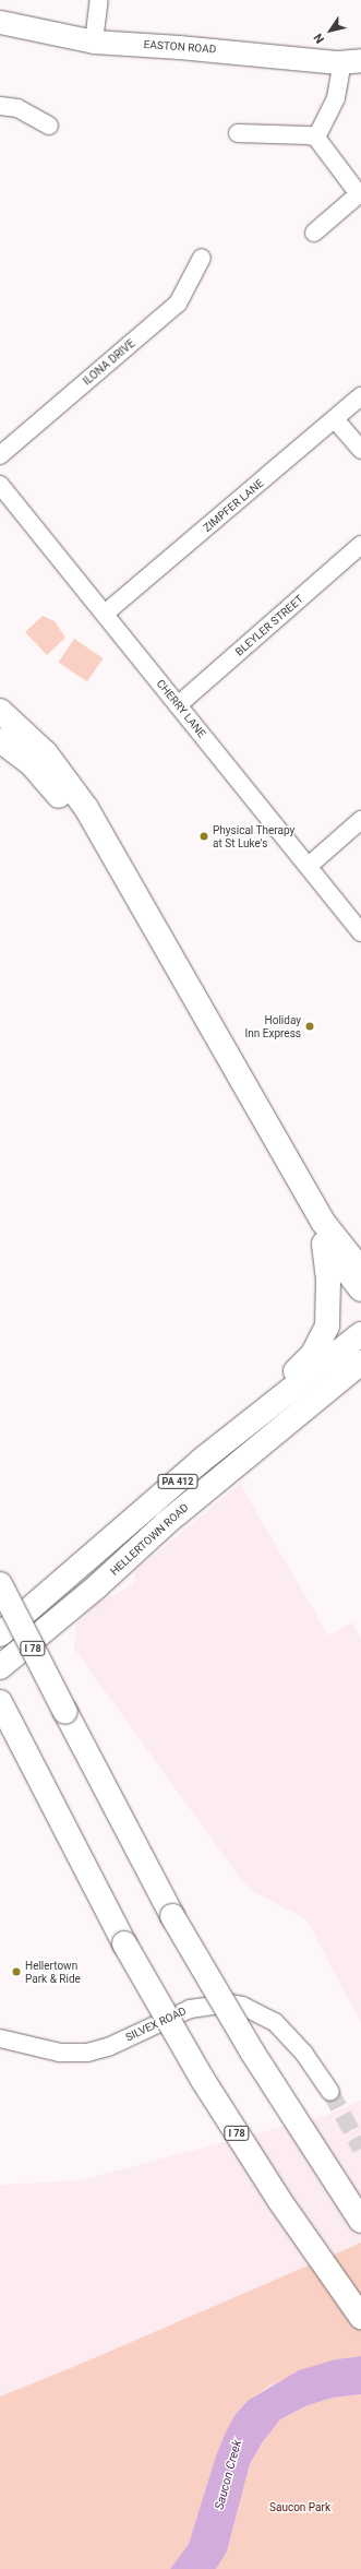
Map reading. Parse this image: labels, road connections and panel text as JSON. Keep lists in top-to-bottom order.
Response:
{
  "streets": {
    "highway": ["PA 412", "HELLERTOWN ROAD", "I 78"],
    "main road": ["EASTON ROAD"],
    "street": [
      "ILONA DRIVE",
      "ZIMPFER LANE",
      "BLEYLER STREET",
      "CHERRY LANE",
      "SILVEX ROAD"
    ]
  },
  "crossings": [
    ["ZIMPFER LANE", "CHERRY LANE"],
    ["BLEYLER STREET", "CHERRY LANE"]
  ],
  "water": ["Saucon Creek"],
  "parks": ["Saucon Park"],
  "places": ["Physical Therapy at St Luke's", "Holiday Inn Express", "Hellertown Park & Ride"],
  "north": "bottom left"
}
